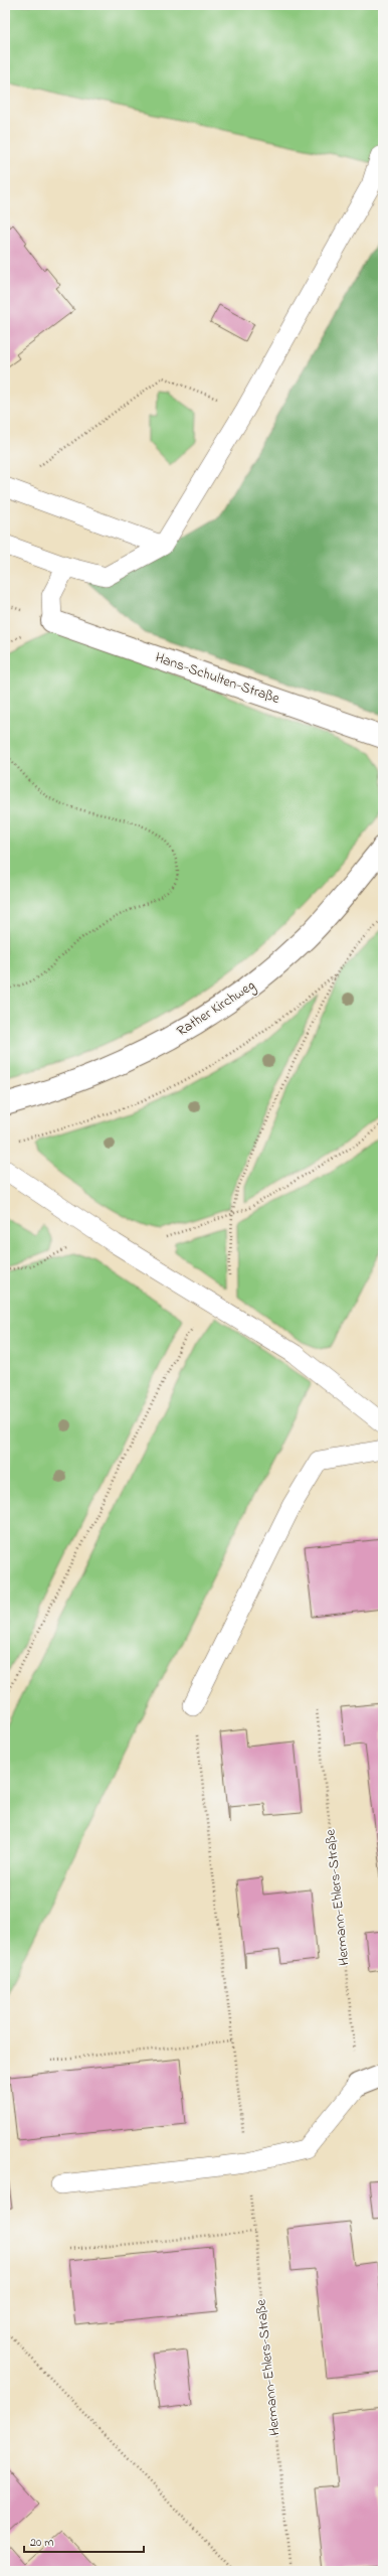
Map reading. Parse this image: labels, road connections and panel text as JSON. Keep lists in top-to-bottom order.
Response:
{
  "streets": {
    "main road": ["Hans-Schulten-Straße", "Rather Kirchweg"],
    "path": ["Hermann-Ehlers-Straße"]
  },
  "scale_bar": "20 m"
}
